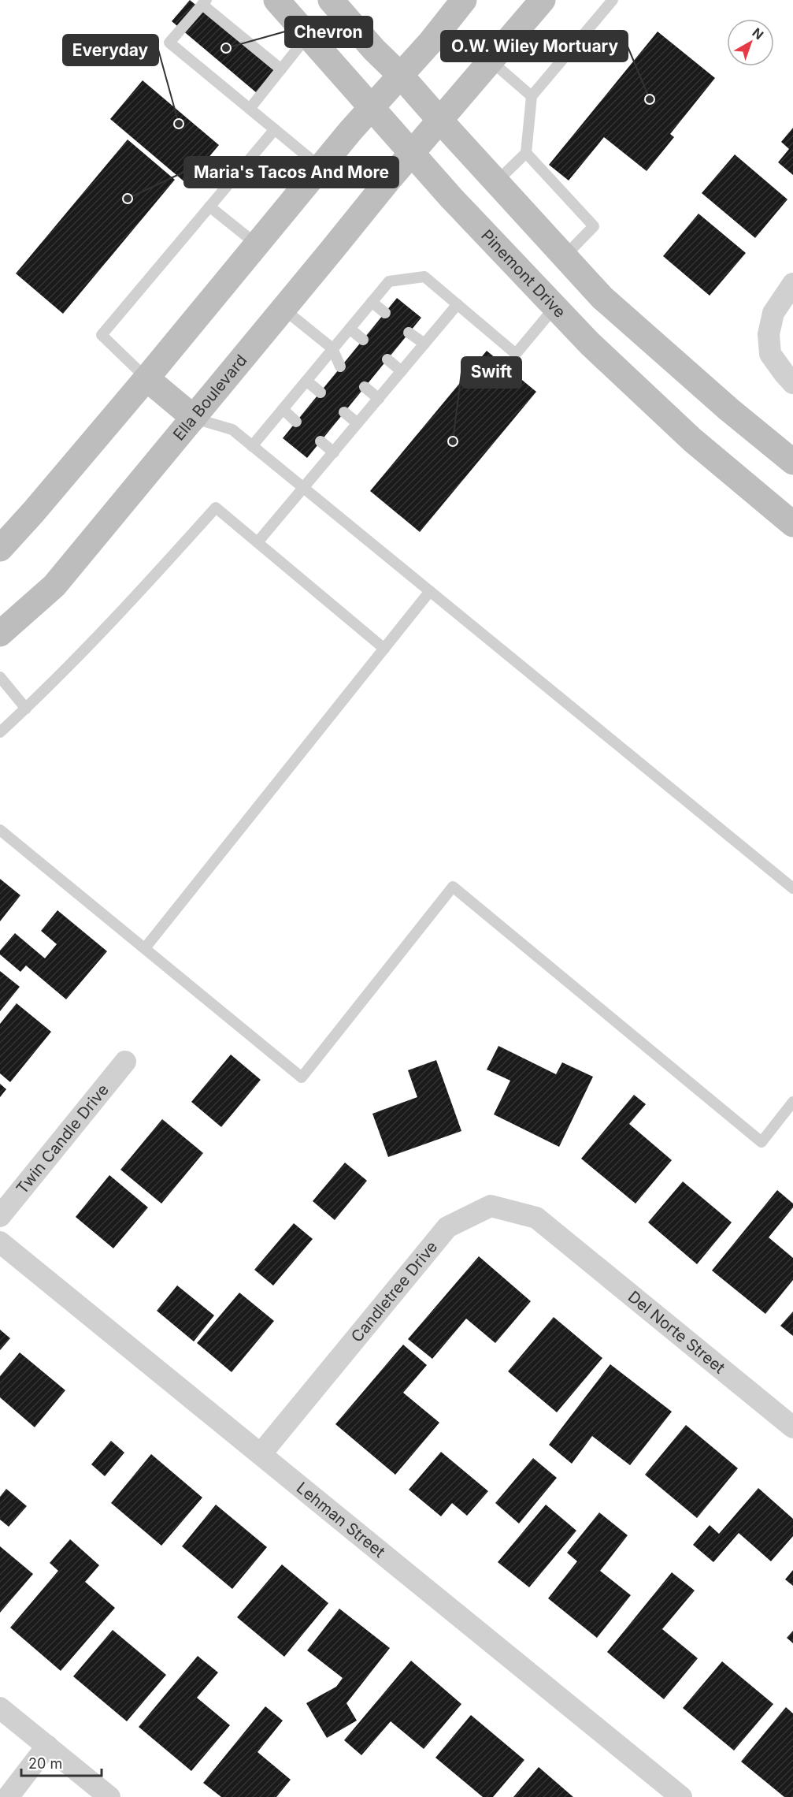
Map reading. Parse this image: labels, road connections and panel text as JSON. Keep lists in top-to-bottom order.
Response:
{
  "streets": {
    "main road": ["Pinemont Drive", "Ella Boulevard"],
    "street": [
      "Twin Candle Drive",
      "Candletree Drive",
      "Del Norte Street",
      "Lehman Street"
    ]
  },
  "crossings": [
    ["Pinemont Drive", "Ella Boulevard"],
    ["Candletree Drive", "Del Norte Street"],
    ["Candletree Drive", "Lehman Street"]
  ],
  "places": [
    "Chevron",
    "O.W. Wiley Mortuary",
    "Everyday",
    "Maria's Tacos And More",
    "Swift"
  ],
  "scale_bar": "20 m",
  "north": "top right"
}
